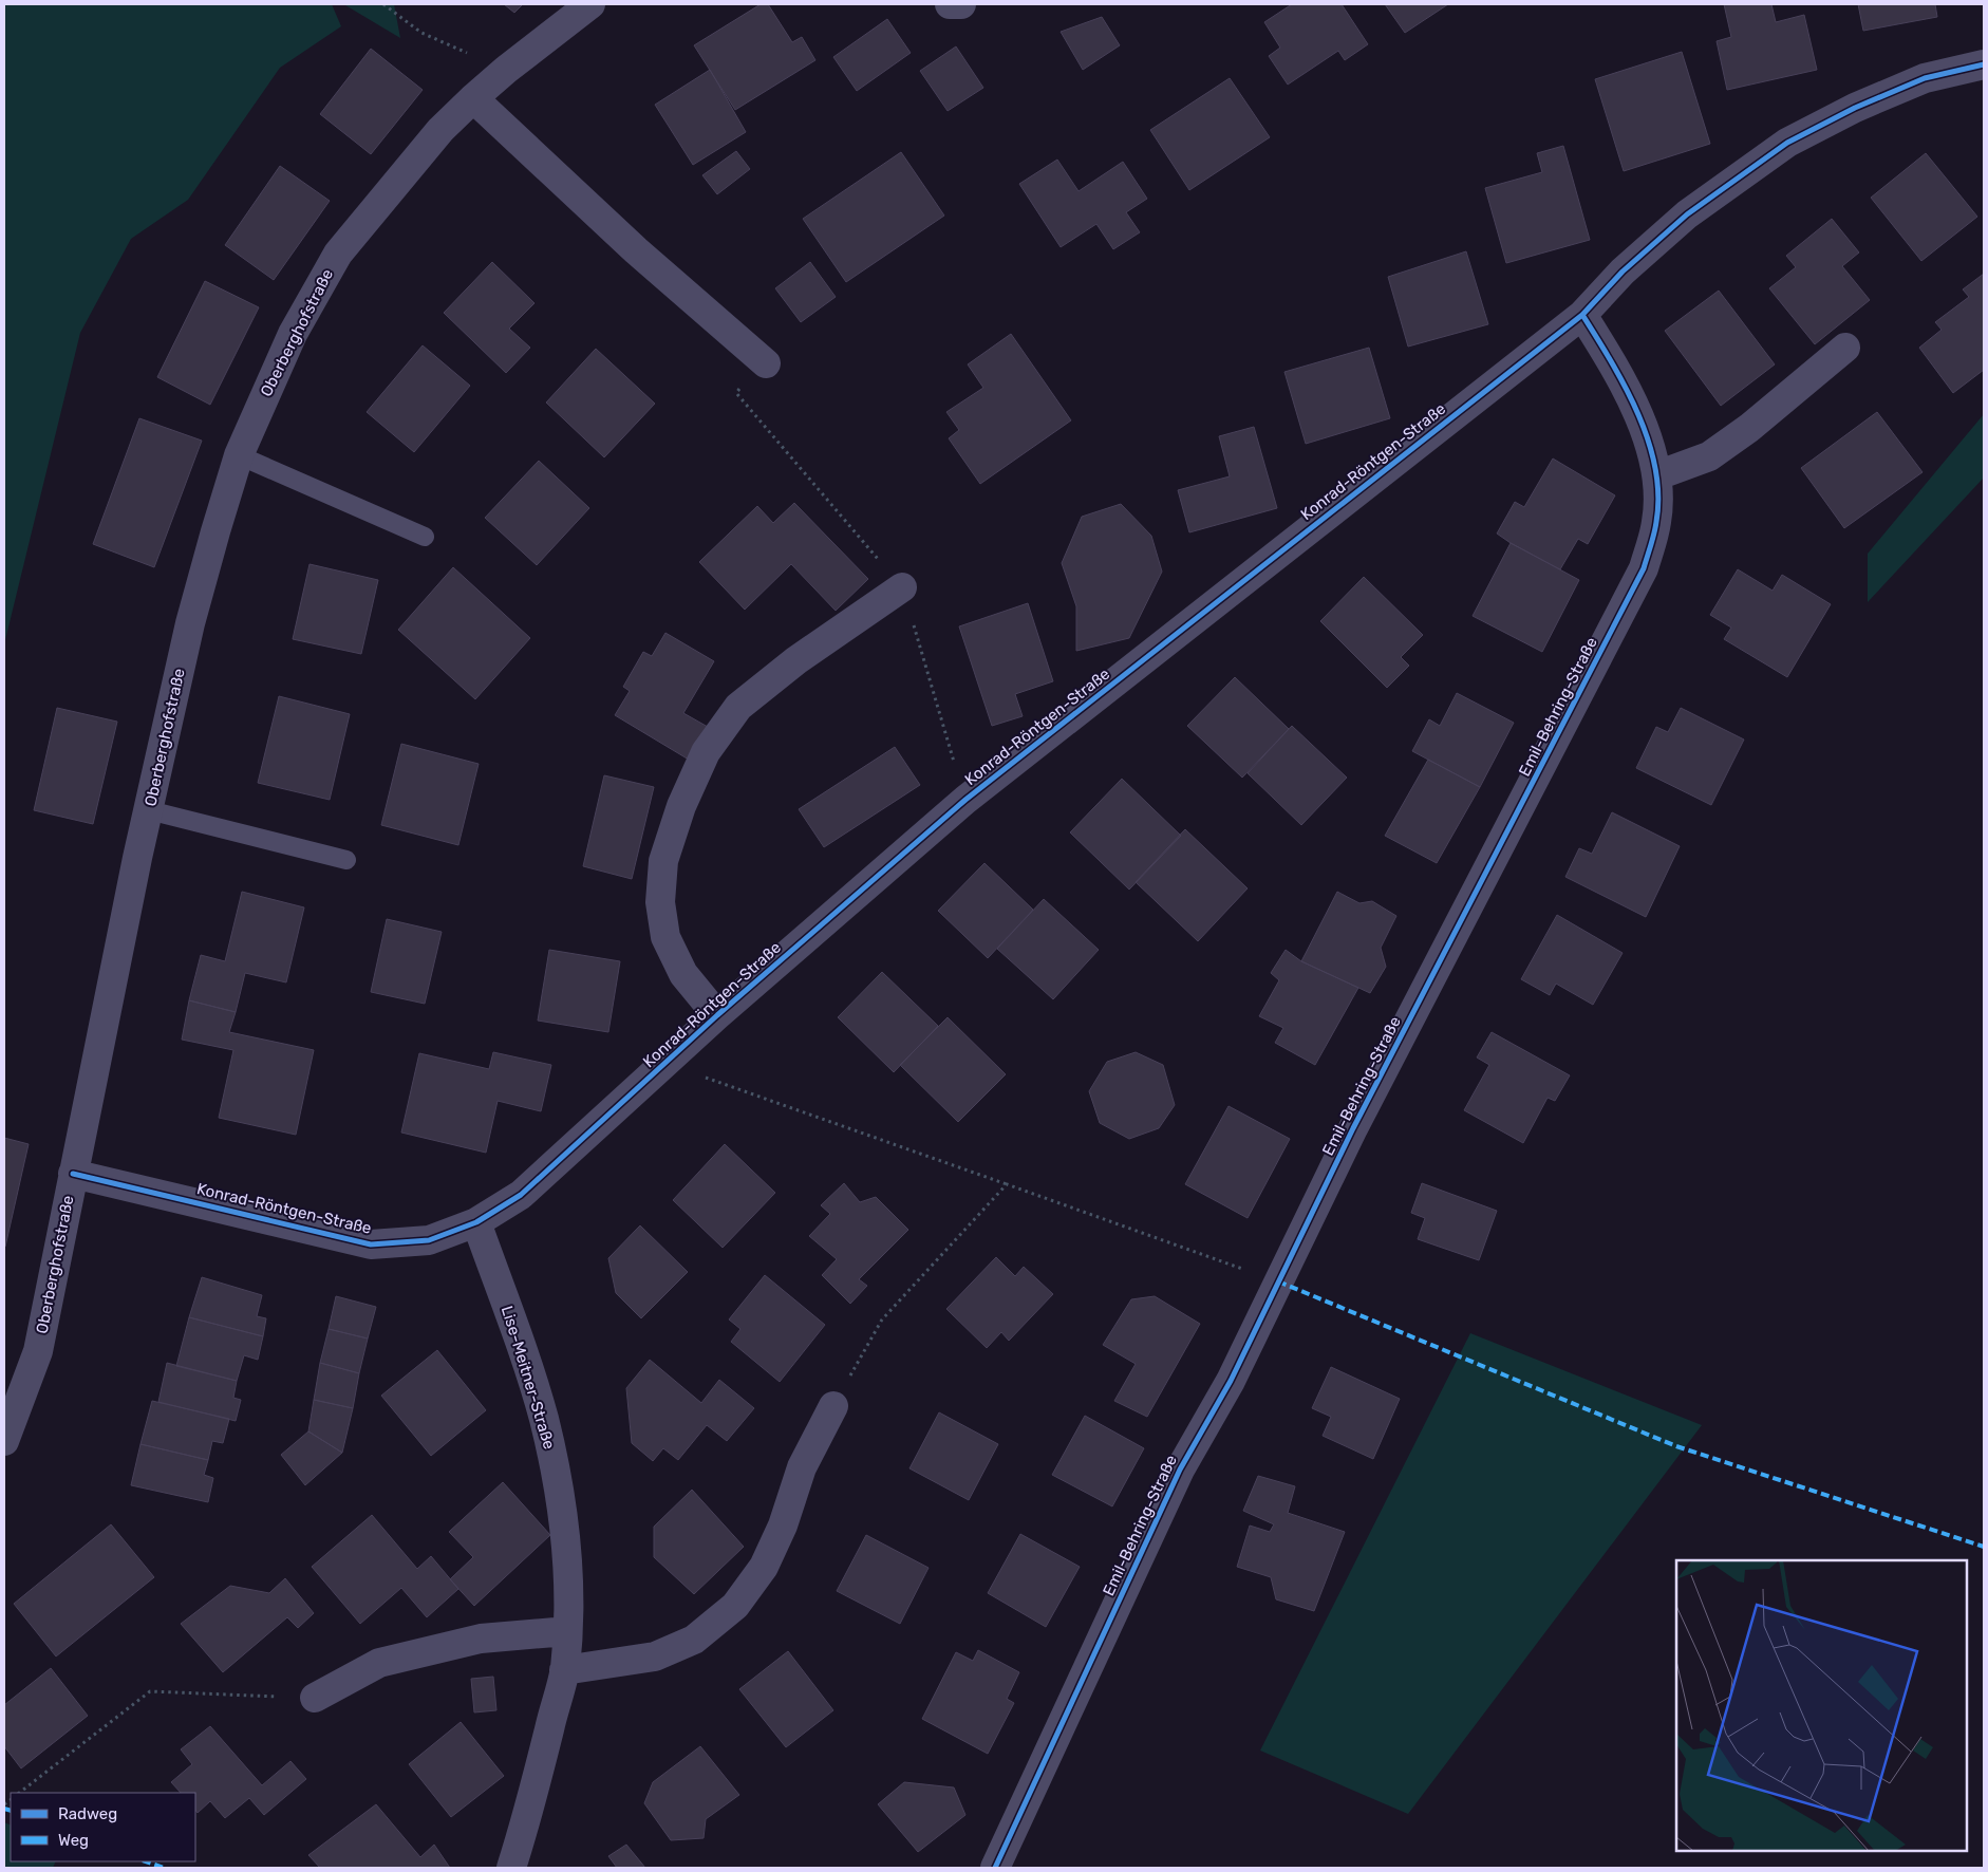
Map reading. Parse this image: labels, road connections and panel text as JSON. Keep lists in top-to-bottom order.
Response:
{
  "streets": {
    "street": [
      "Oberberghofstraße",
      "Konrad-Röntgen-Straße",
      "Emil-Behring-Straße",
      "Lise-Meitner-Straße"
    ]
  },
  "crossings": [
    ["Oberberghofstraße", "Konrad-Röntgen-Straße"],
    ["Konrad-Röntgen-Straße", "Emil-Behring-Straße"],
    ["Konrad-Röntgen-Straße", "Lise-Meitner-Straße"]
  ],
  "legend": ["Radweg", "Weg"]
}
